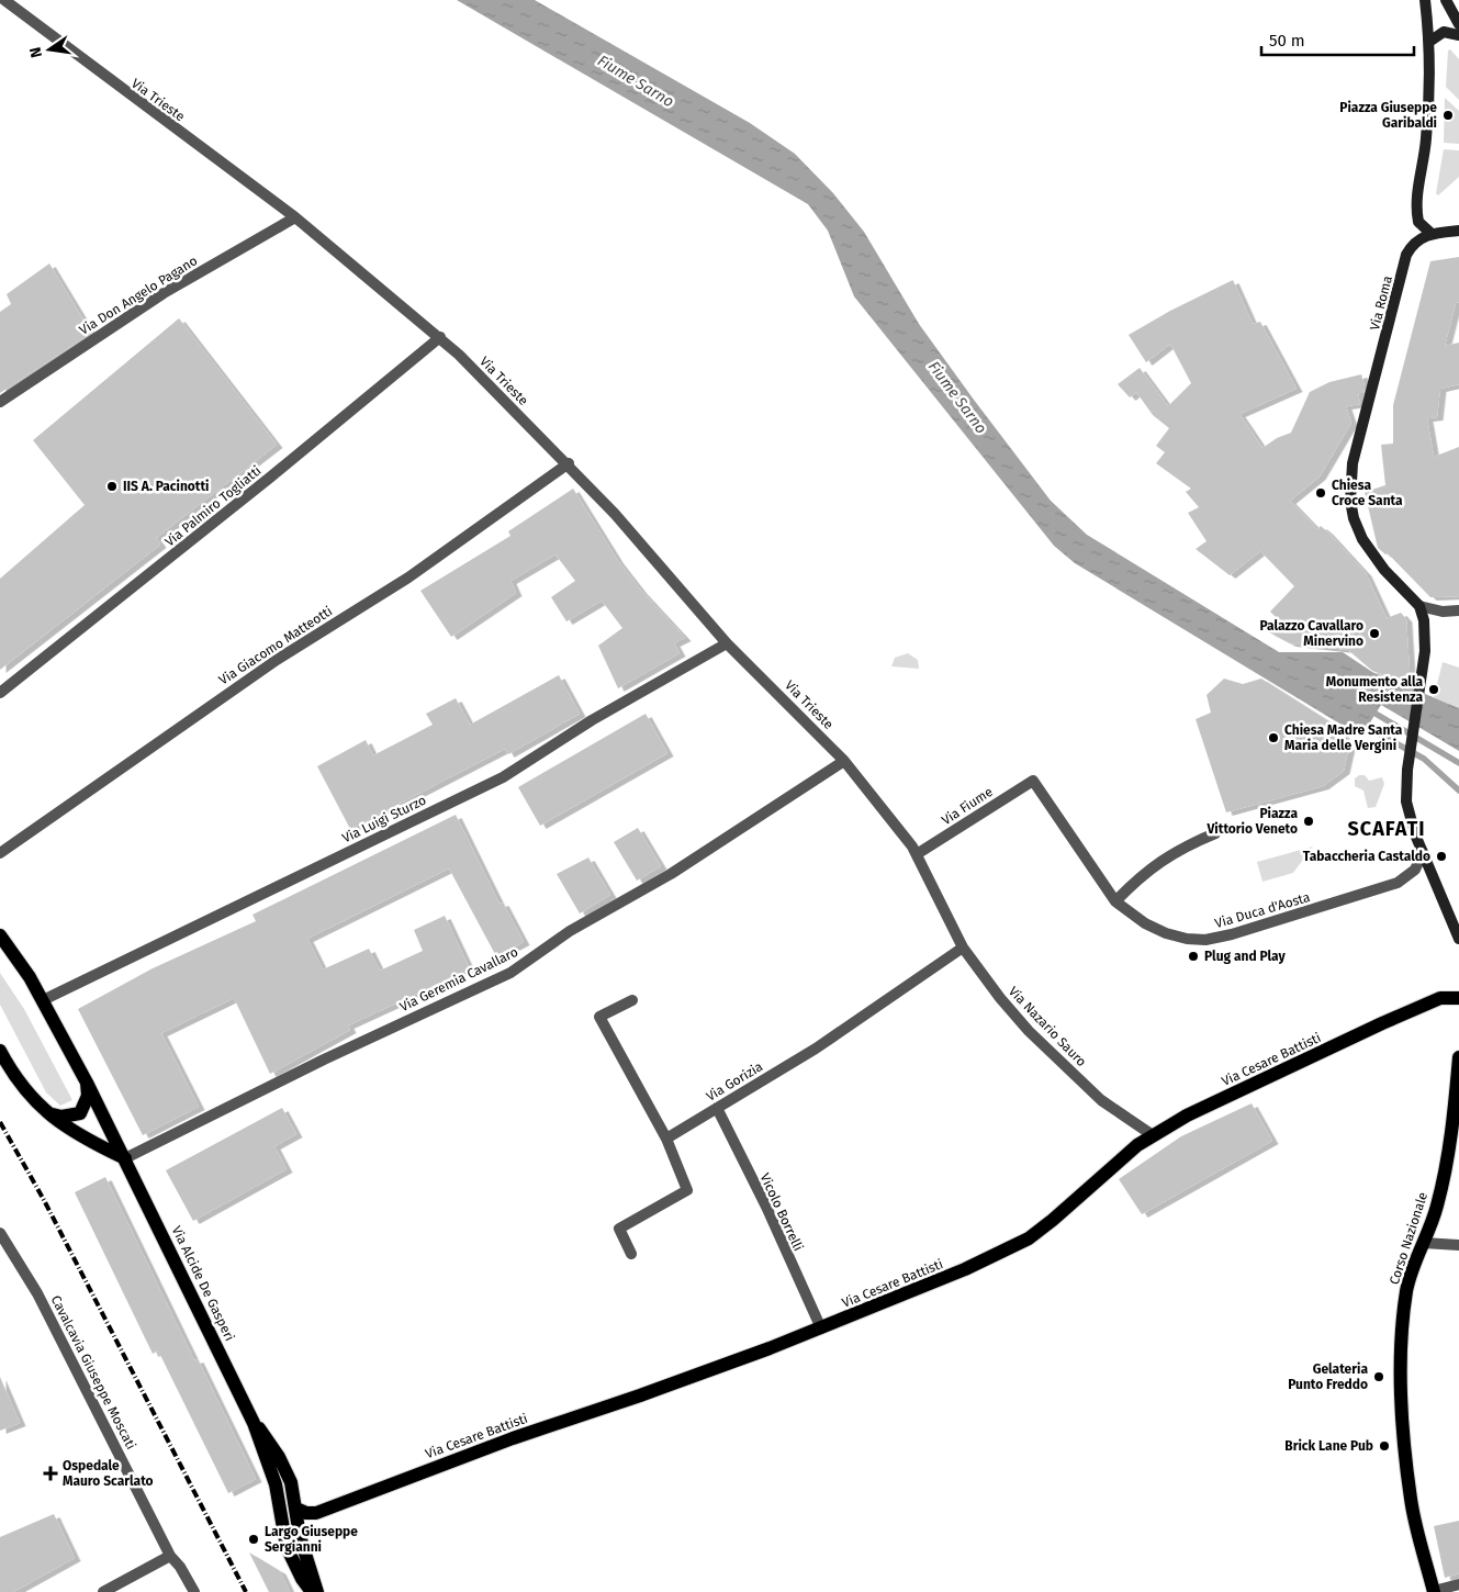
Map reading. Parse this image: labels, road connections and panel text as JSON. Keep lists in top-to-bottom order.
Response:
{
  "streets": {
    "main road": [
      "Via Roma",
      "Via Cesare Battisti",
      "Corso Nazionale",
      "Via Alcide De Gasperi"
    ],
    "street": [
      "Via Trieste",
      "Via Don Angelo Pagano",
      "Via Palmiro Togliatti",
      "Via Giacomo Matteotti",
      "Via Fiume",
      "Via Luigi Sturzo",
      "Via Duca d'Aosta",
      "Via Geremia Cavallaro",
      "Via Nazario Sauro",
      "Via Gorizia",
      "Vicolo Borrelli",
      "Cavalcavia Giuseppe Moscati"
    ]
  },
  "crossings": [
    ["Via Trieste", "Via Don Angelo Pagano"],
    ["Via Trieste", "Via Palmiro Togliatti"],
    ["Via Trieste", "Via Giacomo Matteotti"],
    ["Via Trieste", "Via Fiume"],
    ["Via Trieste", "Via Luigi Sturzo"],
    ["Via Trieste", "Via Geremia Cavallaro"],
    ["Via Trieste", "Via Nazario Sauro"],
    ["Via Fiume", "Via Duca d'Aosta"],
    ["Via Fiume", "Via Nazario Sauro"],
    ["Via Luigi Sturzo", "Via Alcide De Gasperi"],
    ["Via Geremia Cavallaro", "Via Alcide De Gasperi"],
    ["Via Nazario Sauro", "Via Cesare Battisti"],
    ["Via Nazario Sauro", "Via Gorizia"],
    ["Via Cesare Battisti", "Vicolo Borrelli"],
    ["Via Cesare Battisti", "Via Alcide De Gasperi"],
    ["Via Gorizia", "Vicolo Borrelli"]
  ],
  "districts": ["SCAFATI"],
  "water": ["Fiume Sarno"],
  "places": {
    "other": [
      "Piazza Giuseppe Garibaldi",
      "IIS A. Pacinotti",
      "Chiesa Croce Santa",
      "Palazzo Cavallaro Minervino",
      "Monumento alla Resistenza",
      "Chiesa Madre Santa Maria delle Vergini",
      "Piazza Vittorio Veneto",
      "Tabaccheria Castaldo",
      "Plug and Play",
      "Gelateria Punto Freddo",
      "Brick Lane Pub",
      "Largo Giuseppe Sergianni"
    ],
    "health": ["Ospedale Mauro Scarlato"]
  },
  "scale_bar": "50 m",
  "north": "left"
}
